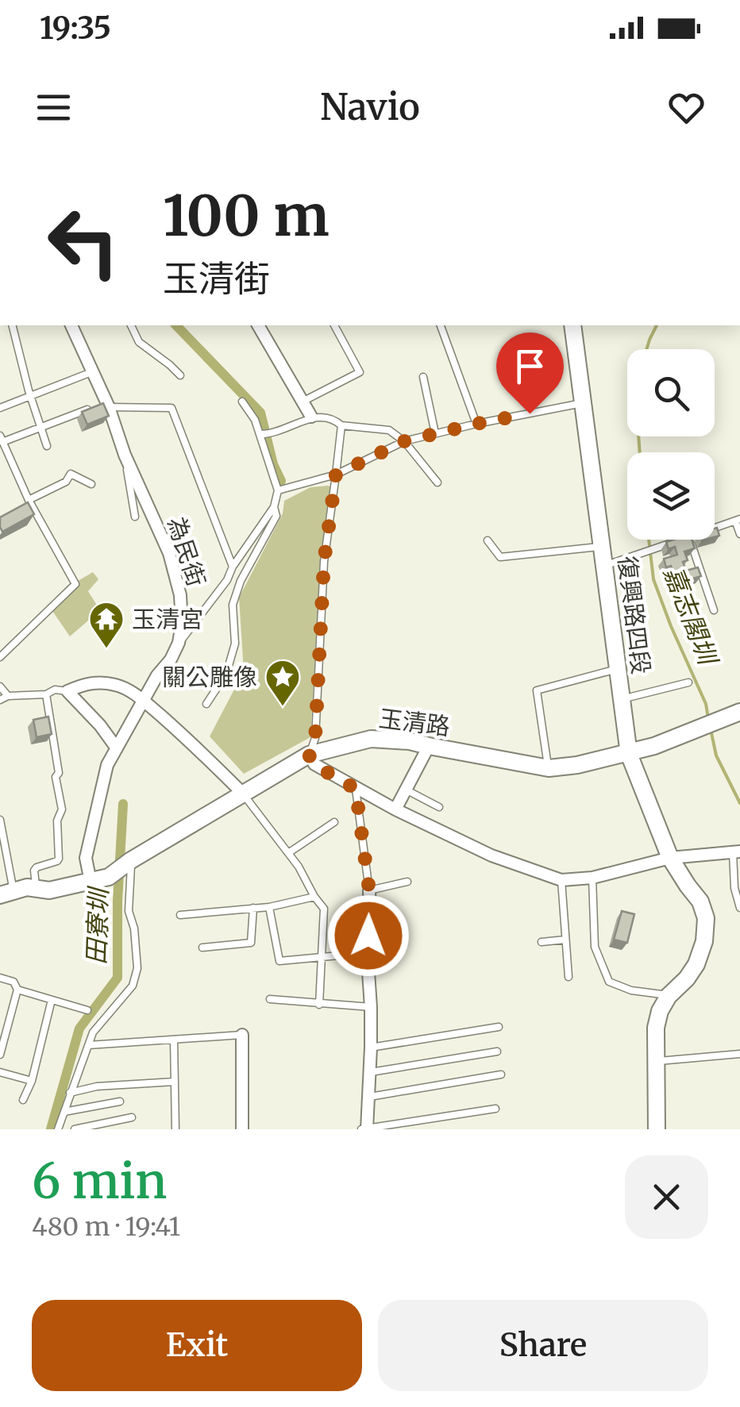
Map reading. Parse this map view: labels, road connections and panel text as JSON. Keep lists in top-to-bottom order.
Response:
{
  "streets": {
    "street": ["為民街", "復興路四段", "玉清路"]
  },
  "crossings": [
    ["復興路四段", "玉清路"]
  ],
  "water": ["嘉志閣圳", "田寮圳"],
  "places": {
    "temple": ["玉清宮"],
    "place": ["關公雕像"]
  },
  "page": {
    "status": "19:35",
    "header": "Navio",
    "turn": ["100 m", "玉清街"],
    "heading": ["6 min", "480 m · 19:41"],
    "buttons": ["Exit", "Share"]
  }
}
